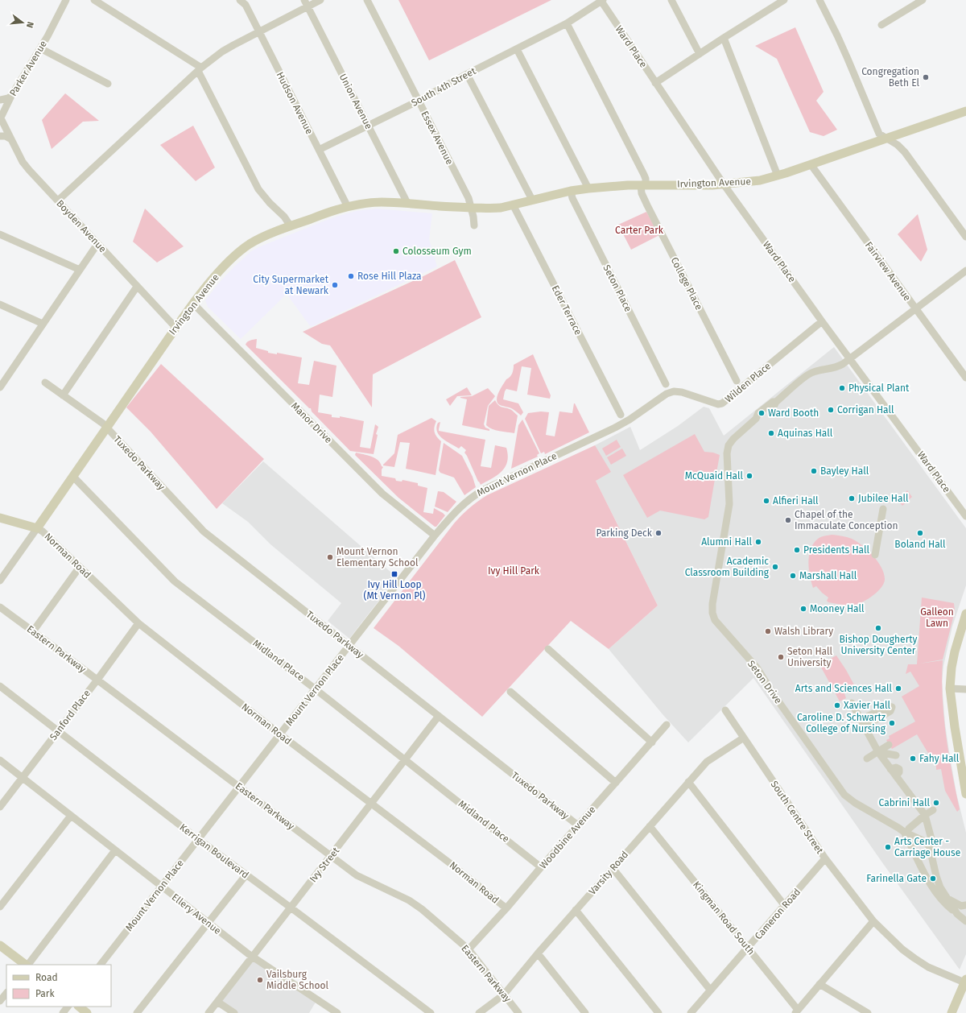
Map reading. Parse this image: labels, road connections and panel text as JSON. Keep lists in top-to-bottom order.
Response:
{
  "streets": {
    "main road": ["Irvington Avenue"],
    "street": [
      "Ward Place",
      "Parker Avenue",
      "South 4th Street",
      "Union Avenue",
      "Hudson Avenue",
      "Essex Avenue",
      "Boyden Avenue",
      "Fairview Avenue",
      "College Place",
      "Seton Place",
      "Eder Terrace",
      "Wilden Place",
      "Manor Drive",
      "Tuxedo Parkway",
      "Mount Vernon Place",
      "Norman Road",
      "Eastern Parkway",
      "Midland Place",
      "Seton Drive",
      "Sanford Place",
      "South Centre Street",
      "Woodbine Avenue",
      "Kerrigan Boulevard",
      "Ivy Street",
      "Varsity Road",
      "Ellery Avenue",
      "Cameron Road",
      "Kingman Road South"
    ]
  },
  "crossings": [
    ["Ward Place", "South 4th Street"],
    ["Ward Place", "Irvington Avenue"],
    ["Ward Place", "Wilden Place"],
    ["Ward Place", "Seton Drive"],
    ["Parker Avenue", "Boyden Avenue"],
    ["South 4th Street", "Union Avenue"],
    ["South 4th Street", "Hudson Avenue"],
    ["South 4th Street", "Essex Avenue"],
    ["South 4th Street", "College Place"],
    ["Union Avenue", "Irvington Avenue"],
    ["Hudson Avenue", "Irvington Avenue"],
    ["Essex Avenue", "Irvington Avenue"],
    ["Irvington Avenue", "Boyden Avenue"],
    ["Irvington Avenue", "Fairview Avenue"],
    ["Irvington Avenue", "College Place"],
    ["Irvington Avenue", "Seton Place"],
    ["Irvington Avenue", "Eder Terrace"],
    ["Irvington Avenue", "Manor Drive"],
    ["Irvington Avenue", "Tuxedo Parkway"],
    ["Irvington Avenue", "Norman Road"],
    ["Irvington Avenue", "Midland Place"],
    ["Fairview Avenue", "Seton Drive"],
    ["Wilden Place", "Mount Vernon Place"],
    ["Manor Drive", "Mount Vernon Place"],
    ["Tuxedo Parkway", "Mount Vernon Place"],
    ["Tuxedo Parkway", "Woodbine Avenue"],
    ["Tuxedo Parkway", "Ivy Street"],
    ["Mount Vernon Place", "Norman Road"],
    ["Mount Vernon Place", "Eastern Parkway"],
    ["Mount Vernon Place", "Midland Place"],
    ["Mount Vernon Place", "Kerrigan Boulevard"],
    ["Mount Vernon Place", "Ellery Avenue"],
    ["Norman Road", "Sanford Place"],
    ["Norman Road", "Woodbine Avenue"],
    ["Norman Road", "Ivy Street"],
    ["Eastern Parkway", "Sanford Place"],
    ["Eastern Parkway", "Woodbine Avenue"],
    ["Eastern Parkway", "Ivy Street"],
    ["Eastern Parkway", "Varsity Road"],
    ["Midland Place", "Woodbine Avenue"],
    ["Midland Place", "Ivy Street"],
    ["Sanford Place", "Kerrigan Boulevard"],
    ["Sanford Place", "Ellery Avenue"],
    ["South Centre Street", "Varsity Road"],
    ["South Centre Street", "Cameron Road"],
    ["Kerrigan Boulevard", "Ivy Street"],
    ["Ivy Street", "Ellery Avenue"],
    ["Varsity Road", "Kingman Road South"],
    ["Cameron Road", "Kingman Road South"]
  ],
  "parks": ["Carter Park", "Ivy Hill Park", "Galleon Lawn"],
  "places": {
    "other": [
      "Congregation Beth El",
      "Colosseum Gym",
      "Rose Hill Plaza",
      "City Supermarket at Newark",
      "Physical Plant",
      "Corrigan Hall",
      "Ward Booth",
      "Aquinas Hall",
      "Bayley Hall",
      "McQuaid Hall",
      "Jubilee Hall",
      "Alfieri Hall",
      "Chapel of the Immaculate Conception",
      "Parking Deck",
      "Boland Hall",
      "Alumni Hall",
      "Presidents Hall",
      "Mount Vernon Elementary School",
      "Academic Classroom Building",
      "Marshall Hall",
      "Mooney Hall",
      "Bishop Dougherty University Center",
      "Walsh Library",
      "Seton Hall University",
      "Arts and Sciences Hall",
      "Xavier Hall",
      "Caroline D. Schwartz College of Nursing",
      "Fahy Hall",
      "Cabrini Hall",
      "Arts Center - Carriage House",
      "Farinella Gate",
      "Vailsburg Middle School"
    ],
    "transit": ["Ivy Hill Loop (Mt Vernon Pl)"]
  },
  "legend": ["Road", "Park"],
  "north": "right"
}
